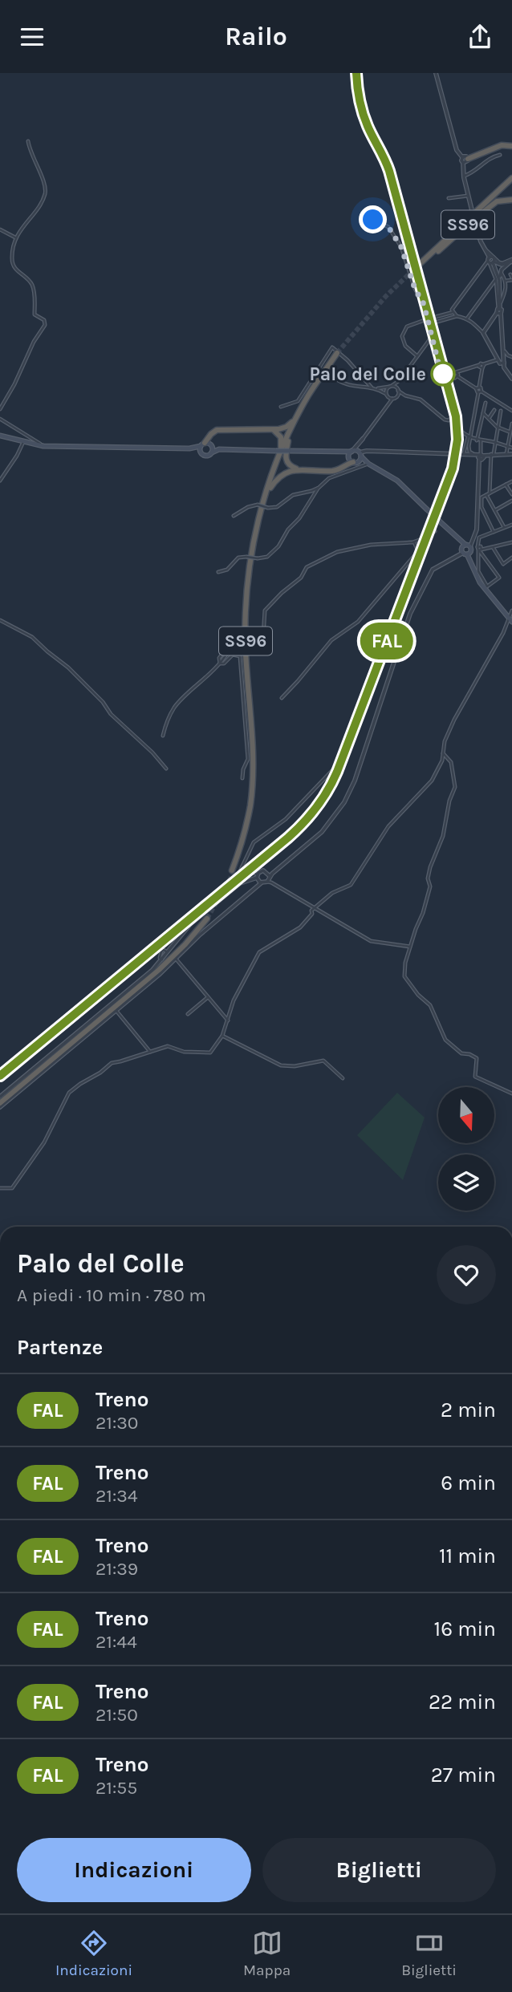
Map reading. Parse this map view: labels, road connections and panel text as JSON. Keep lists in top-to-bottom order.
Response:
{
  "streets": {
    "highway": ["SS96"]
  },
  "places": ["Palo del Colle"],
  "north": "bottom",
  "page": {
    "header": "Railo",
    "on_map": "FAL",
    "heading": [
      ["Palo del Colle", "A piedi · 10 min · 780 m"],
      "Partenze"
    ],
    "list": [
      {
        "mark": "FAL",
        "name": "Treno",
        "note": "21:30",
        "value": "2 min"
      },
      {
        "mark": "FAL",
        "name": "Treno",
        "note": "21:34",
        "value": "6 min"
      },
      {
        "mark": "FAL",
        "name": "Treno",
        "note": "21:39",
        "value": "11 min"
      },
      {
        "mark": "FAL",
        "name": "Treno",
        "note": "21:44",
        "value": "16 min"
      },
      {
        "mark": "FAL",
        "name": "Treno",
        "note": "21:50",
        "value": "22 min"
      },
      {
        "mark": "FAL",
        "name": "Treno",
        "note": "21:55",
        "value": "27 min"
      }
    ],
    "buttons": ["Indicazioni", "Biglietti"],
    "tabs": ["Indicazioni", "Mappa", "Biglietti"]
  }
}
